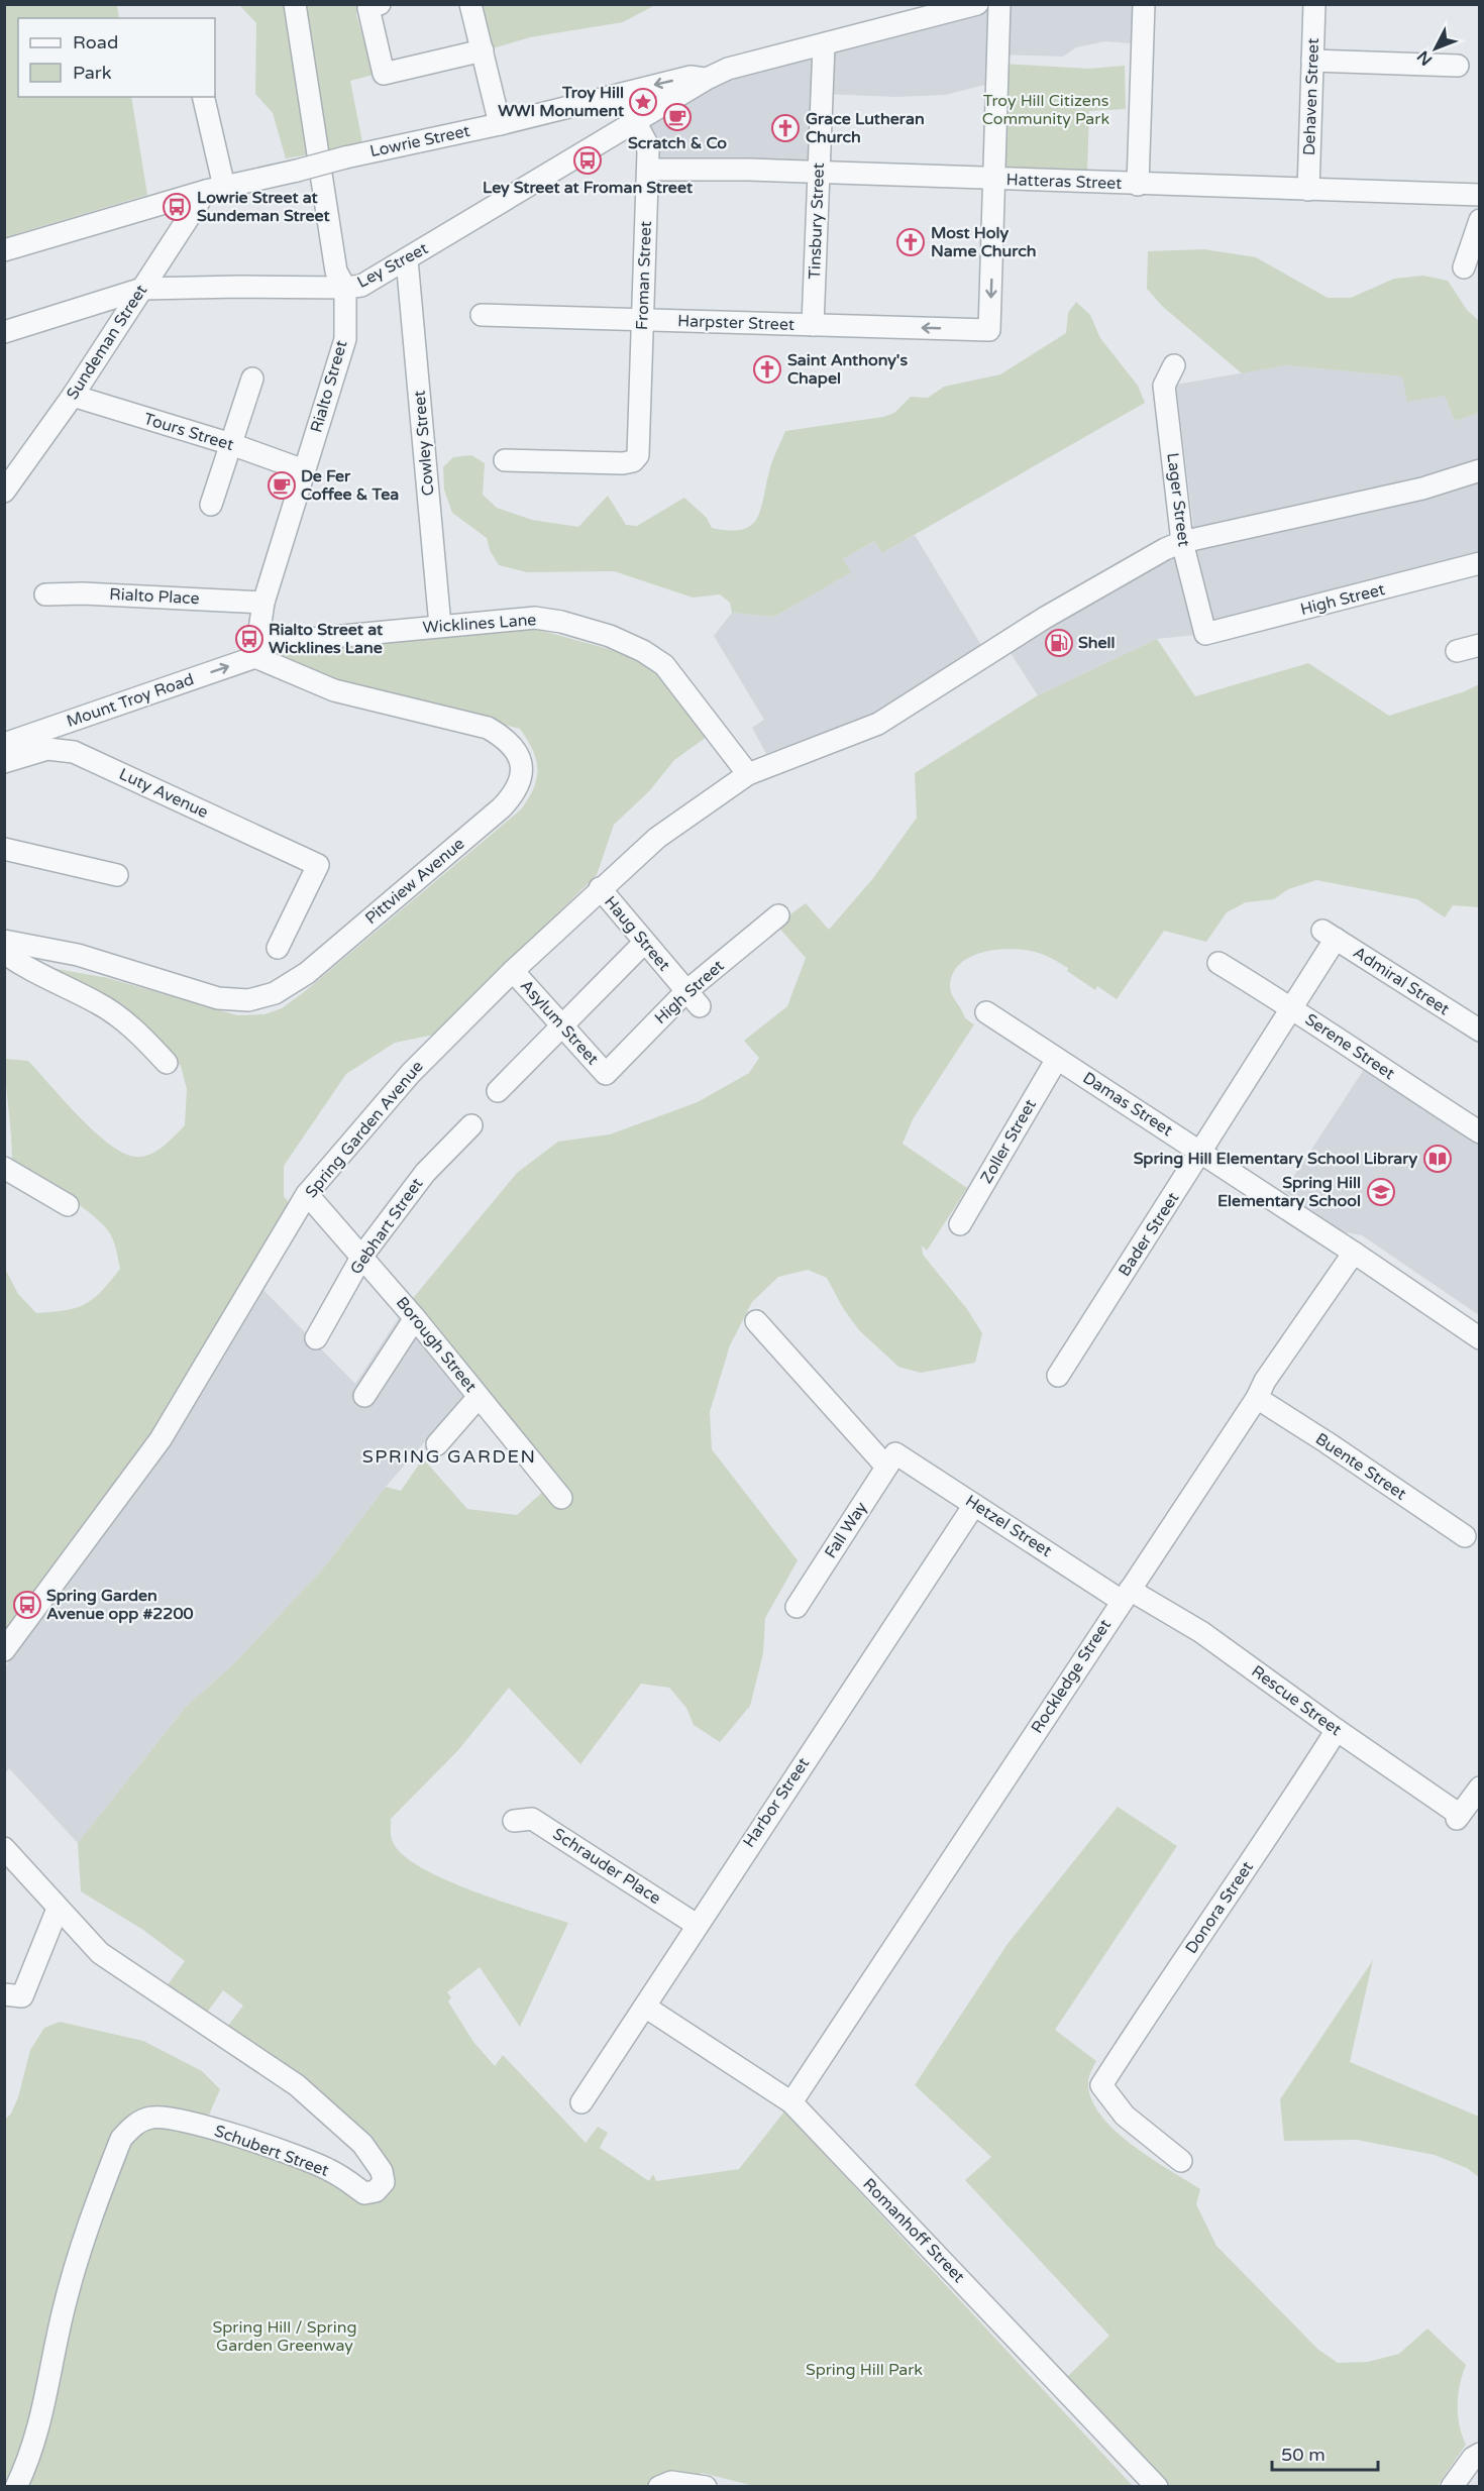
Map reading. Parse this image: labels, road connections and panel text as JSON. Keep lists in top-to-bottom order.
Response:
{
  "streets": {
    "street": [
      "Dehaven Street",
      "Lowrie Street",
      "Hatteras Street",
      "Tinsbury Street",
      "Ley Street",
      "Froman Street",
      "Harpster Street",
      "Sundeman Street",
      "Rialto Street",
      "Tours Street",
      "Cowley Street",
      "Lager Street",
      "Rialto Place",
      "High Street",
      "Wicklines Lane",
      "Mount Troy Road",
      "Luty Avenue",
      "Pittview Avenue",
      "Haug Street",
      "Admiral Street",
      "Asylum Street",
      "Serene Street",
      "Damas Street",
      "Spring Garden Avenue",
      "Zoller Street",
      "Gebhart Street",
      "Bader Street",
      "Borough Street",
      "Buente Street",
      "Hetzel Street",
      "Fall Way",
      "Rockledge Street",
      "Rescue Street",
      "Harbor Street",
      "Schrauder Place",
      "Donora Street",
      "Schubert Street",
      "Romanhoff Street"
    ]
  },
  "crossings": [
    ["Dehaven Street", "Hatteras Street"],
    ["Lowrie Street", "Tinsbury Street"],
    ["Lowrie Street", "Ley Street"],
    ["Lowrie Street", "Froman Street"],
    ["Lowrie Street", "Sundeman Street"],
    ["Hatteras Street", "Tinsbury Street"],
    ["Hatteras Street", "Froman Street"],
    ["Hatteras Street", "Harpster Street"],
    ["Tinsbury Street", "Harpster Street"],
    ["Ley Street", "Froman Street"],
    ["Ley Street", "Sundeman Street"],
    ["Ley Street", "Rialto Street"],
    ["Ley Street", "Cowley Street"],
    ["Froman Street", "Harpster Street"],
    ["Sundeman Street", "Tours Street"],
    ["Rialto Street", "Tours Street"],
    ["Rialto Street", "Rialto Place"],
    ["Rialto Street", "Wicklines Lane"],
    ["Rialto Street", "Mount Troy Road"],
    ["Rialto Street", "Pittview Avenue"],
    ["Cowley Street", "Wicklines Lane"],
    ["Lager Street", "High Street"],
    ["Lager Street", "Spring Garden Avenue"],
    ["High Street", "Haug Street"],
    ["High Street", "Asylum Street"],
    ["Wicklines Lane", "Mount Troy Road"],
    ["Wicklines Lane", "Pittview Avenue"],
    ["Wicklines Lane", "Spring Garden Avenue"],
    ["Mount Troy Road", "Pittview Avenue"],
    ["Haug Street", "Spring Garden Avenue"],
    ["Admiral Street", "Bader Street"],
    ["Asylum Street", "Spring Garden Avenue"],
    ["Serene Street", "Bader Street"],
    ["Damas Street", "Zoller Street"],
    ["Damas Street", "Bader Street"],
    ["Damas Street", "Rockledge Street"],
    ["Spring Garden Avenue", "Borough Street"],
    ["Gebhart Street", "Borough Street"],
    ["Buente Street", "Rockledge Street"],
    ["Hetzel Street", "Fall Way"],
    ["Hetzel Street", "Rockledge Street"],
    ["Hetzel Street", "Rescue Street"],
    ["Hetzel Street", "Harbor Street"],
    ["Rockledge Street", "Rescue Street"],
    ["Rockledge Street", "Romanhoff Street"],
    ["Rescue Street", "Donora Street"],
    ["Harbor Street", "Schrauder Place"],
    ["Harbor Street", "Romanhoff Street"]
  ],
  "one_way": ["Mount Troy Road"],
  "districts": ["SPRING GARDEN"],
  "parks": ["Troy Hill Citizens Community Park", "Spring Hill / Spring Garden Greenway", "Spring Hill Park"],
  "places": {
    "place": ["Troy Hill WWI Monument"],
    "cafe": ["Scratch & Co", "De Fer Coffee & Tea"],
    "church": ["Grace Lutheran Church", "Most Holy Name Church", "Saint Anthony's Chapel"],
    "bus stop": [
      "Ley Street at Froman Street",
      "Lowrie Street at Sundeman Street",
      "Rialto Street at Wicklines Lane",
      "Spring Garden Avenue opp #2200"
    ],
    "fuel station": ["Shell"],
    "library": ["Spring Hill Elementary School Library"],
    "school or university": ["Spring Hill Elementary School"]
  },
  "legend": ["Road", "Park"],
  "scale_bar": "50 m",
  "north": "bottom left"
}
